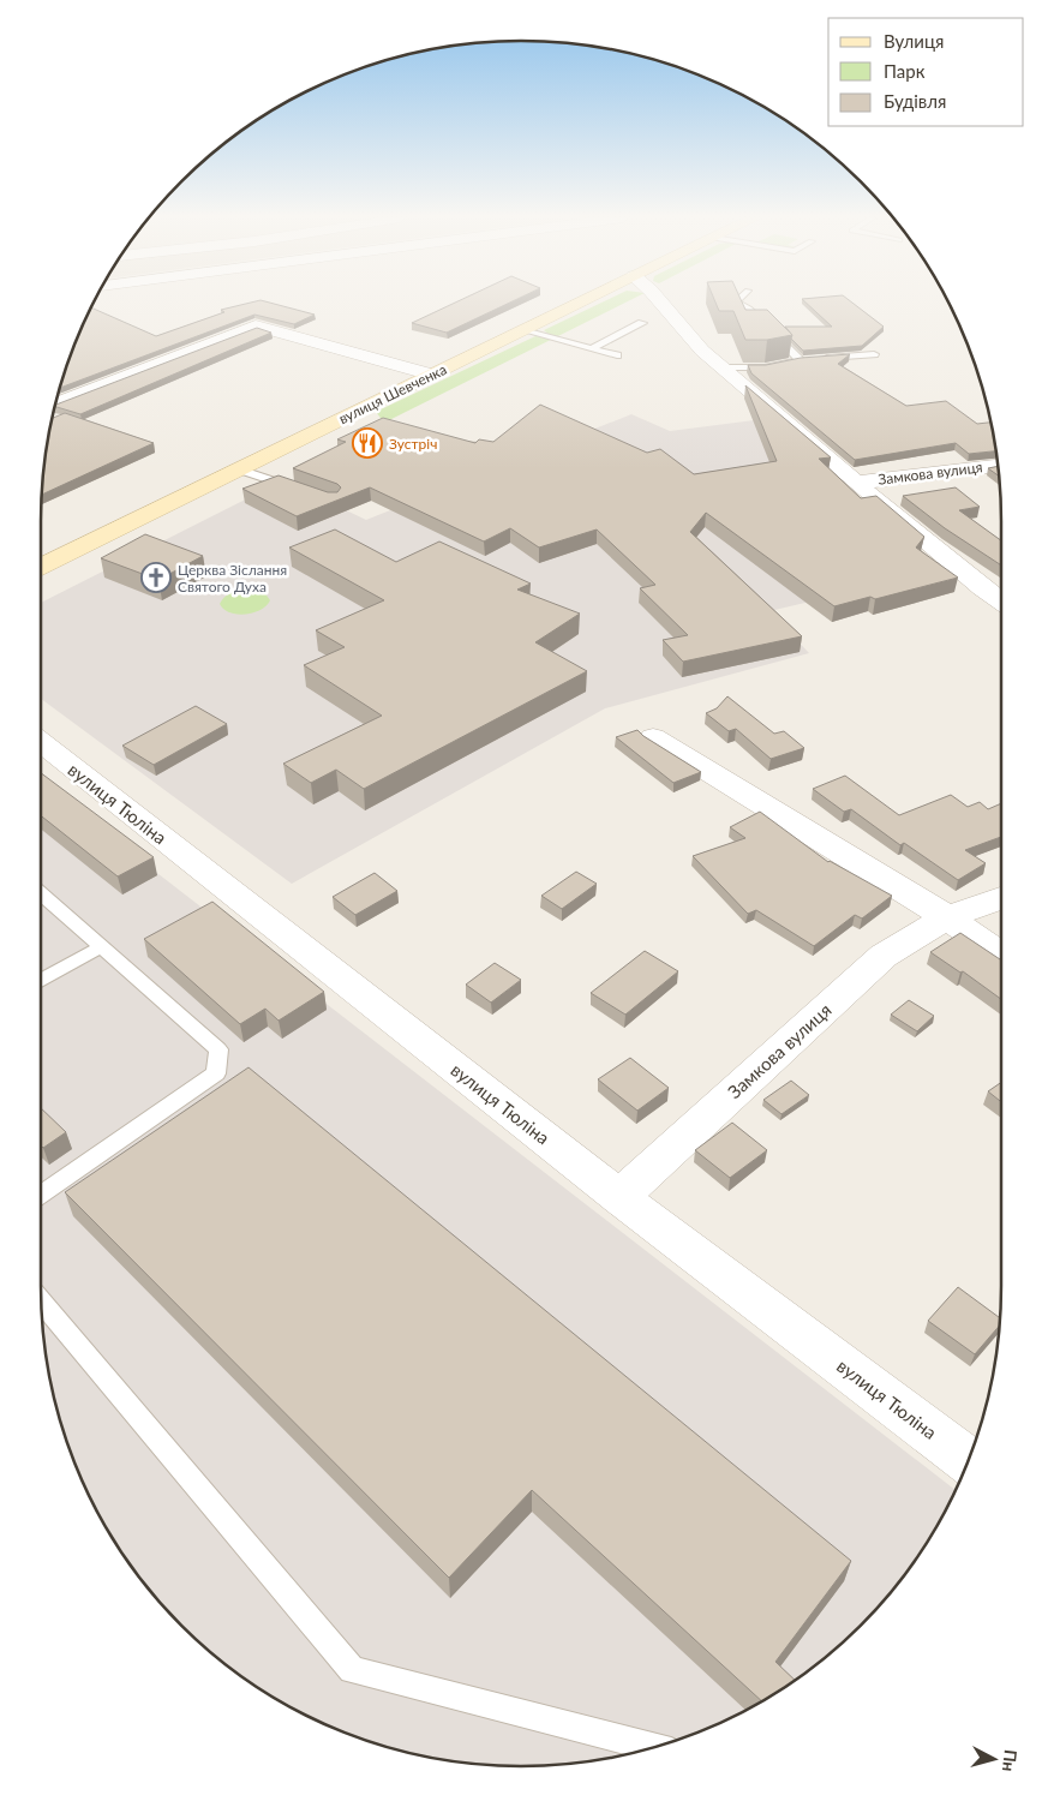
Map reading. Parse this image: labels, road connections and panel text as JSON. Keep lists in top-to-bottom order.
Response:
{
  "streets": {
    "main road": ["вулиця Шевченка"],
    "street": ["Замкова вулиця", "вулиця Тюліна"]
  },
  "crossings": [
    ["Замкова вулиця", "вулиця Тюліна"]
  ],
  "places": {
    "restaurant": ["Зустріч"],
    "church": ["Церква Зіслання Святого Духа"]
  },
  "legend": ["Вулиця", "Парк", "Будівля"],
  "north": "right"
}
